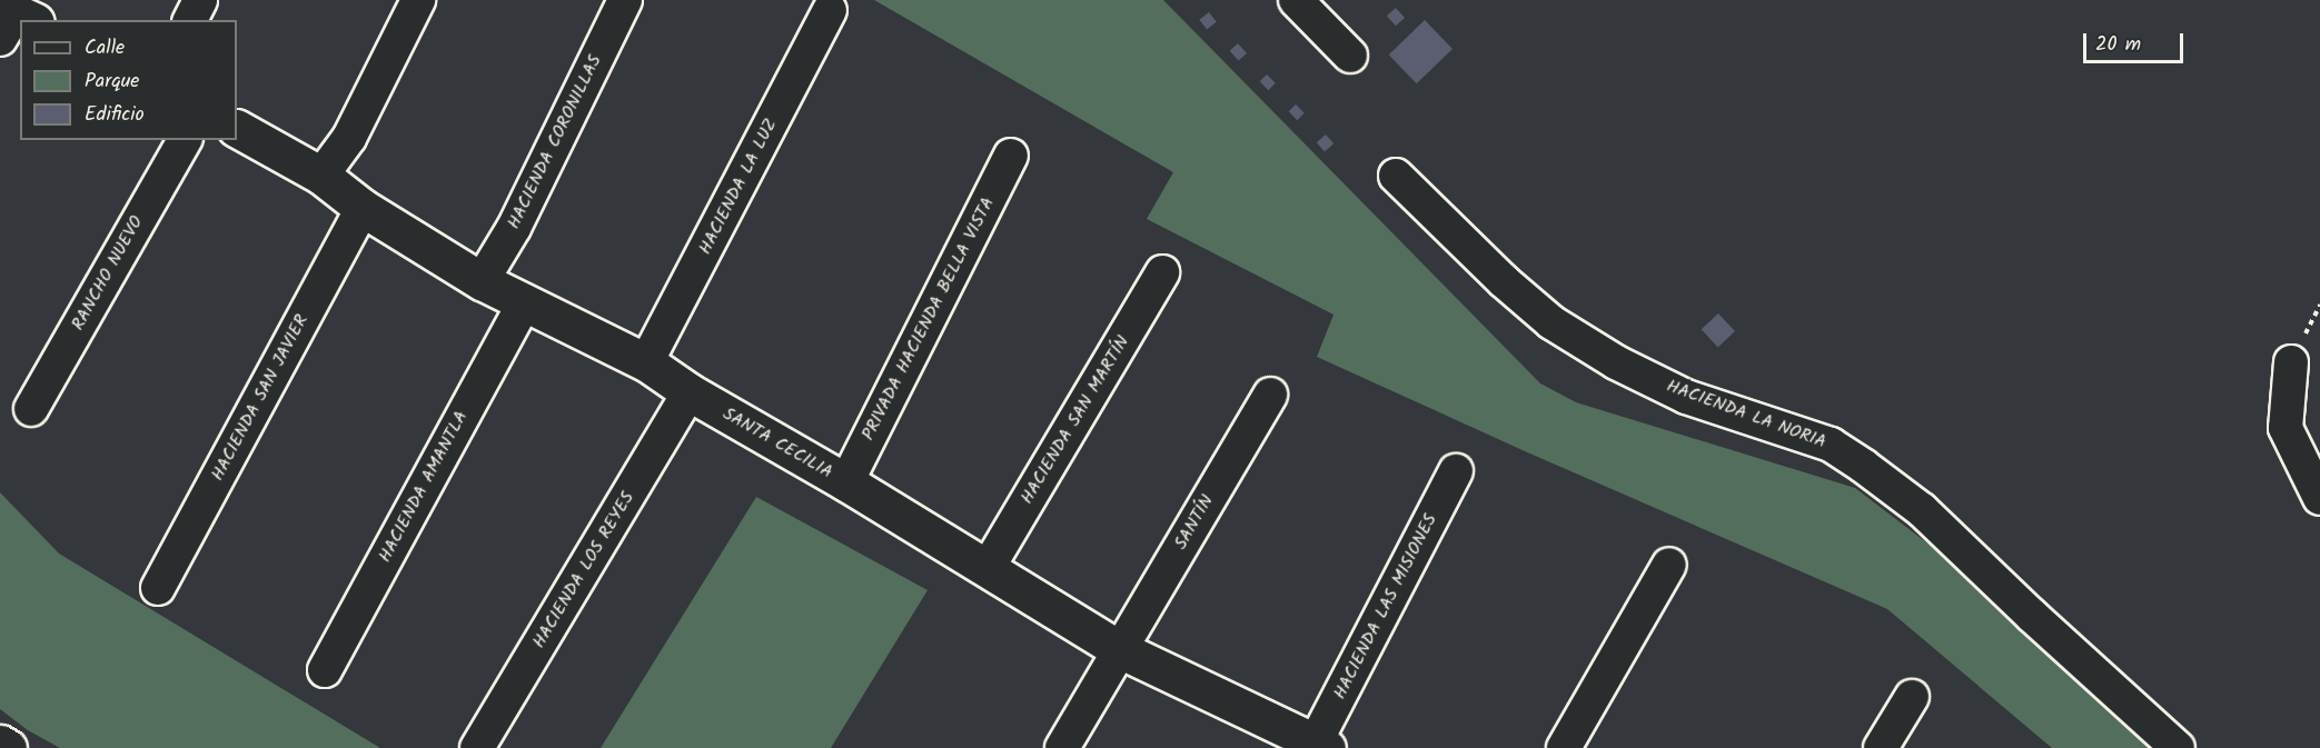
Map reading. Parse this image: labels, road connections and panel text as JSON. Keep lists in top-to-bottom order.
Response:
{
  "streets": {
    "street": [
      "HACIENDA CORONILLAS",
      "HACIENDA LA LUZ",
      "RANCHO NUEVO",
      "PRIVADA HACIENDA BELLA VISTA",
      "HACIENDA SAN JAVIER",
      "HACIENDA LA NORIA",
      "HACIENDA SAN MARTÍN",
      "SANTA CECILIA",
      "HACIENDA AMANTLA",
      "SANTÍN",
      "HACIENDA LOS REYES",
      "HACIENDA LAS MISIONES"
    ]
  },
  "crossings": [
    ["HACIENDA CORONILLAS", "SANTA CECILIA"],
    ["HACIENDA LA LUZ", "SANTA CECILIA"],
    ["PRIVADA HACIENDA BELLA VISTA", "SANTA CECILIA"],
    ["HACIENDA SAN JAVIER", "SANTA CECILIA"],
    ["HACIENDA SAN MARTÍN", "SANTA CECILIA"],
    ["SANTA CECILIA", "HACIENDA AMANTLA"],
    ["SANTA CECILIA", "SANTÍN"],
    ["SANTA CECILIA", "HACIENDA LOS REYES"],
    ["SANTA CECILIA", "HACIENDA LAS MISIONES"]
  ],
  "legend": ["Calle", "Parque", "Edificio"],
  "scale_bar": "20 m"
}
